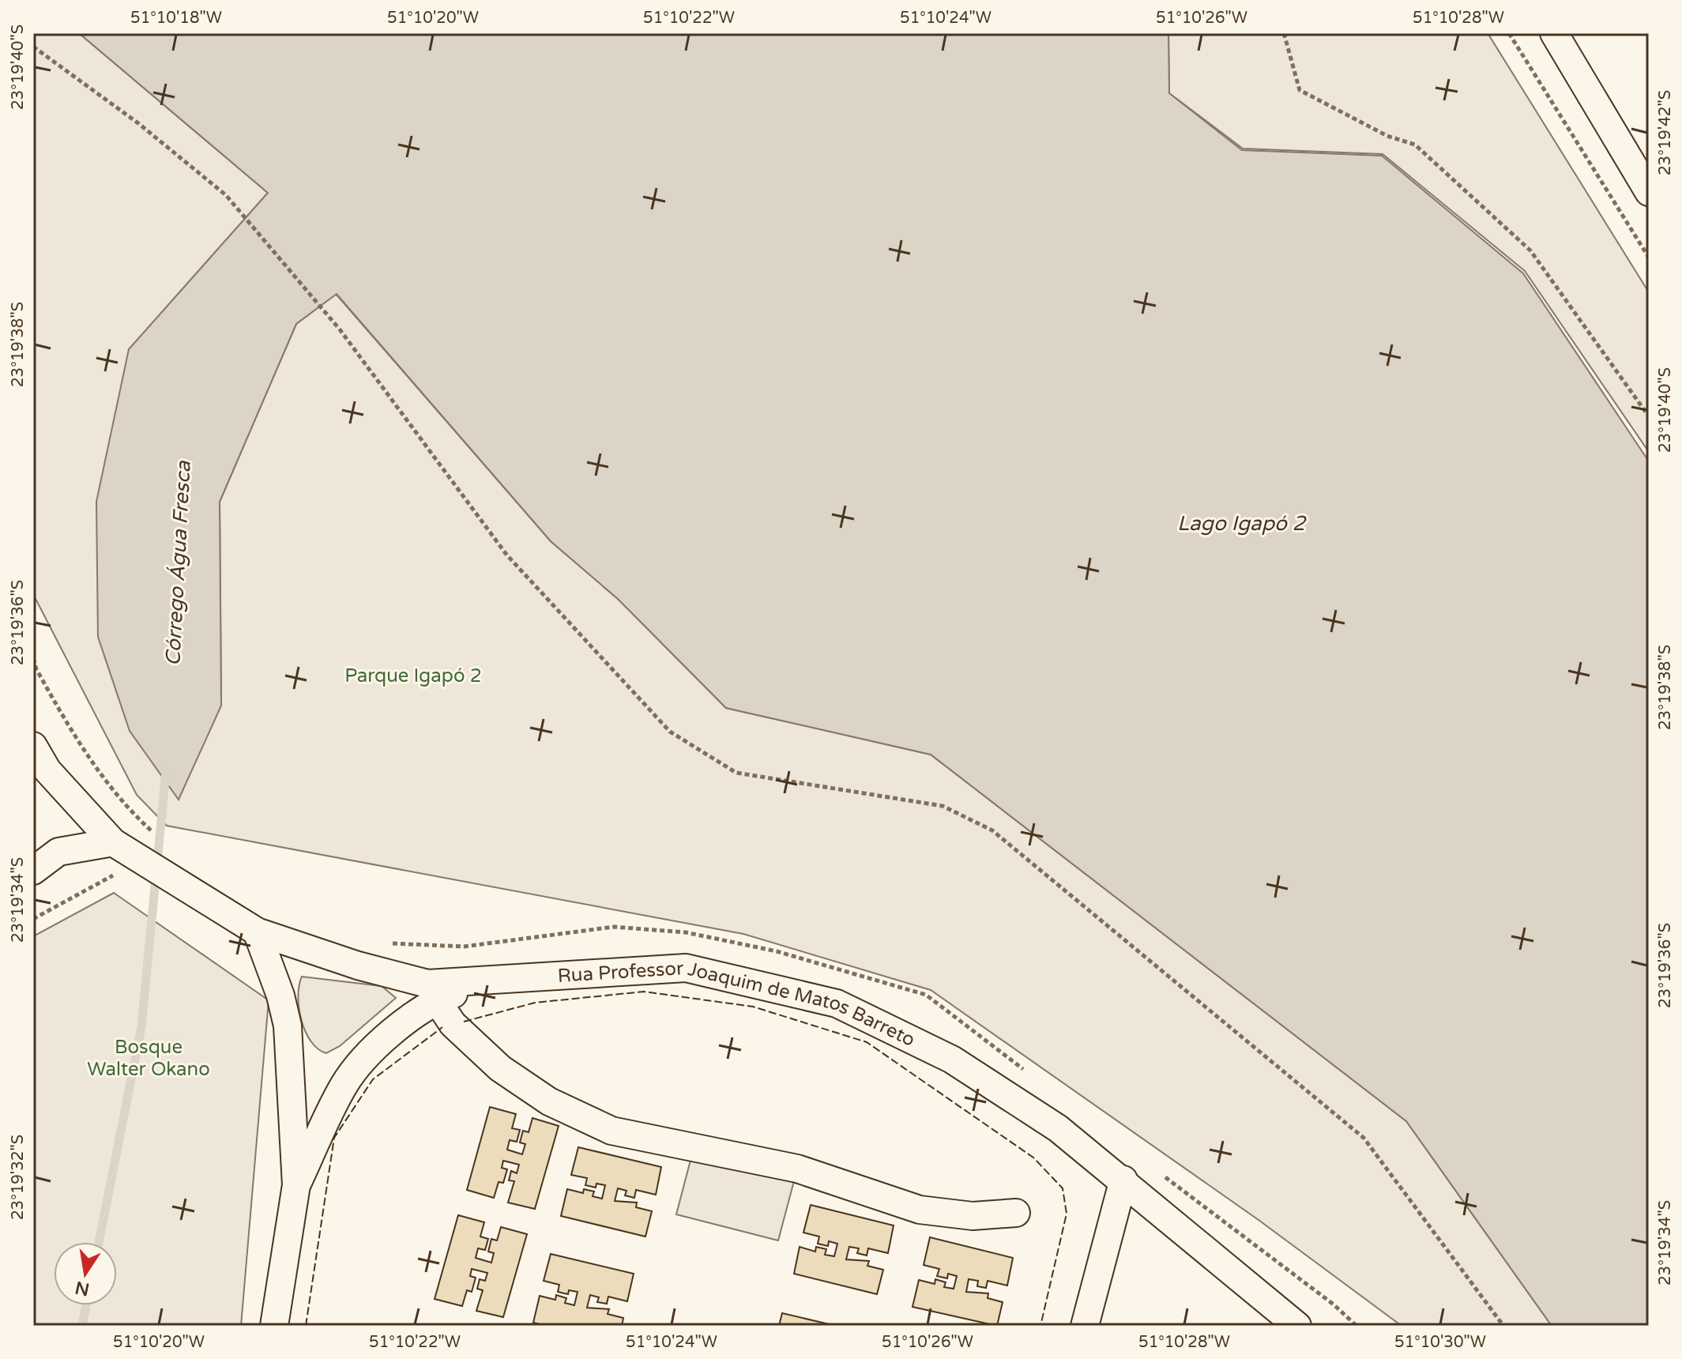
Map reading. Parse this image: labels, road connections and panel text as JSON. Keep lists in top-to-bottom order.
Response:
{
  "streets": {
    "street": ["Rua Professor Joaquim de Matos Barreto"]
  },
  "water": ["Lago Igapó 2", "Córrego Água Fresca"],
  "parks": ["Parque Igapó 2", "Bosque Walter Okano"],
  "north": "bottom",
  "coordinates": [
    "51°10'18\"W",
    "51°10'20\"W",
    "51°10'22\"W",
    "51°10'24\"W",
    "51°10'26\"W",
    "51°10'28\"W",
    "23°19'40\"S",
    "23°19'42\"S",
    "23°19'38\"S",
    "23°19'36\"S",
    "23°19'34\"S",
    "23°19'32\"S",
    "51°10'30\"W"
  ]
}
